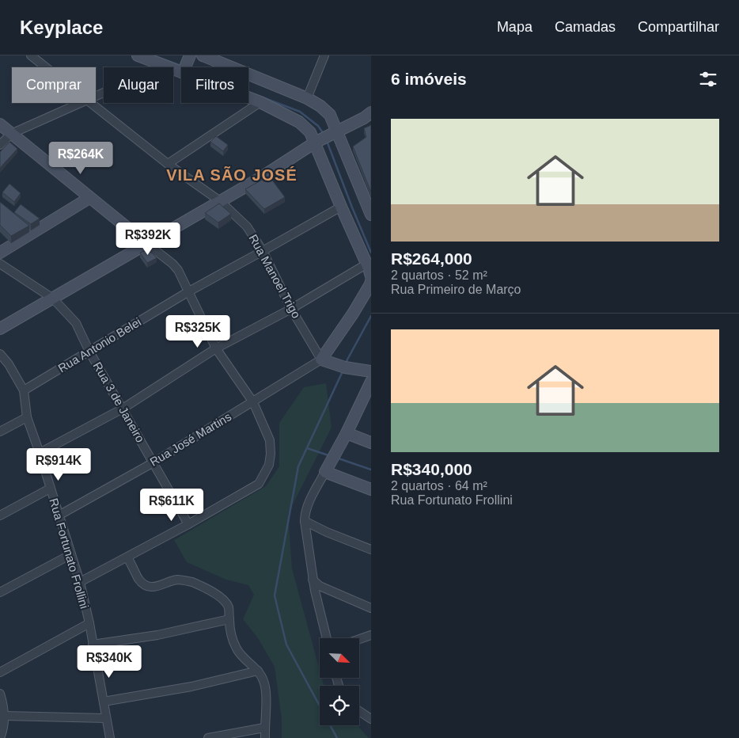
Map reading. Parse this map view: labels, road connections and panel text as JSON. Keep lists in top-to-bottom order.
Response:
{
  "streets": {
    "street": [
      "Rua Manoel Trigo",
      "Rua Antonio Belei",
      "Rua 3 de Janeiro",
      "Rua José Martins",
      "Rua Fortunato Frollini"
    ]
  },
  "crossings": [
    ["Rua Manoel Trigo", "Rua Antonio Belei"],
    ["Rua Manoel Trigo", "Rua José Martins"],
    ["Rua Antonio Belei", "Rua 3 de Janeiro"],
    ["Rua Antonio Belei", "Rua Fortunato Frollini"],
    ["Rua 3 de Janeiro", "Rua José Martins"],
    ["Rua José Martins", "Rua Fortunato Frollini"]
  ],
  "districts": ["VILA SÃO JOSÉ"],
  "north": "bottom right",
  "page": {
    "header": "Keyplace",
    "nav": ["Mapa", "Camadas", "Compartilhar"],
    "heading": "6 imóveis",
    "chip": ["Comprar", "Alugar", "Filtros"],
    "list": [
      {
        "name": "R$264,000",
        "note": "2 quartos · 52 m² · Rua Primeiro de Março"
      },
      {
        "name": "R$340,000",
        "note": "2 quartos · 64 m² · Rua Fortunato Frollini"
      }
    ],
    "price": [
      "R$264K",
      "R$392K",
      "R$325K",
      "R$914K",
      "R$611K",
      "R$340K"
    ]
  }
}
